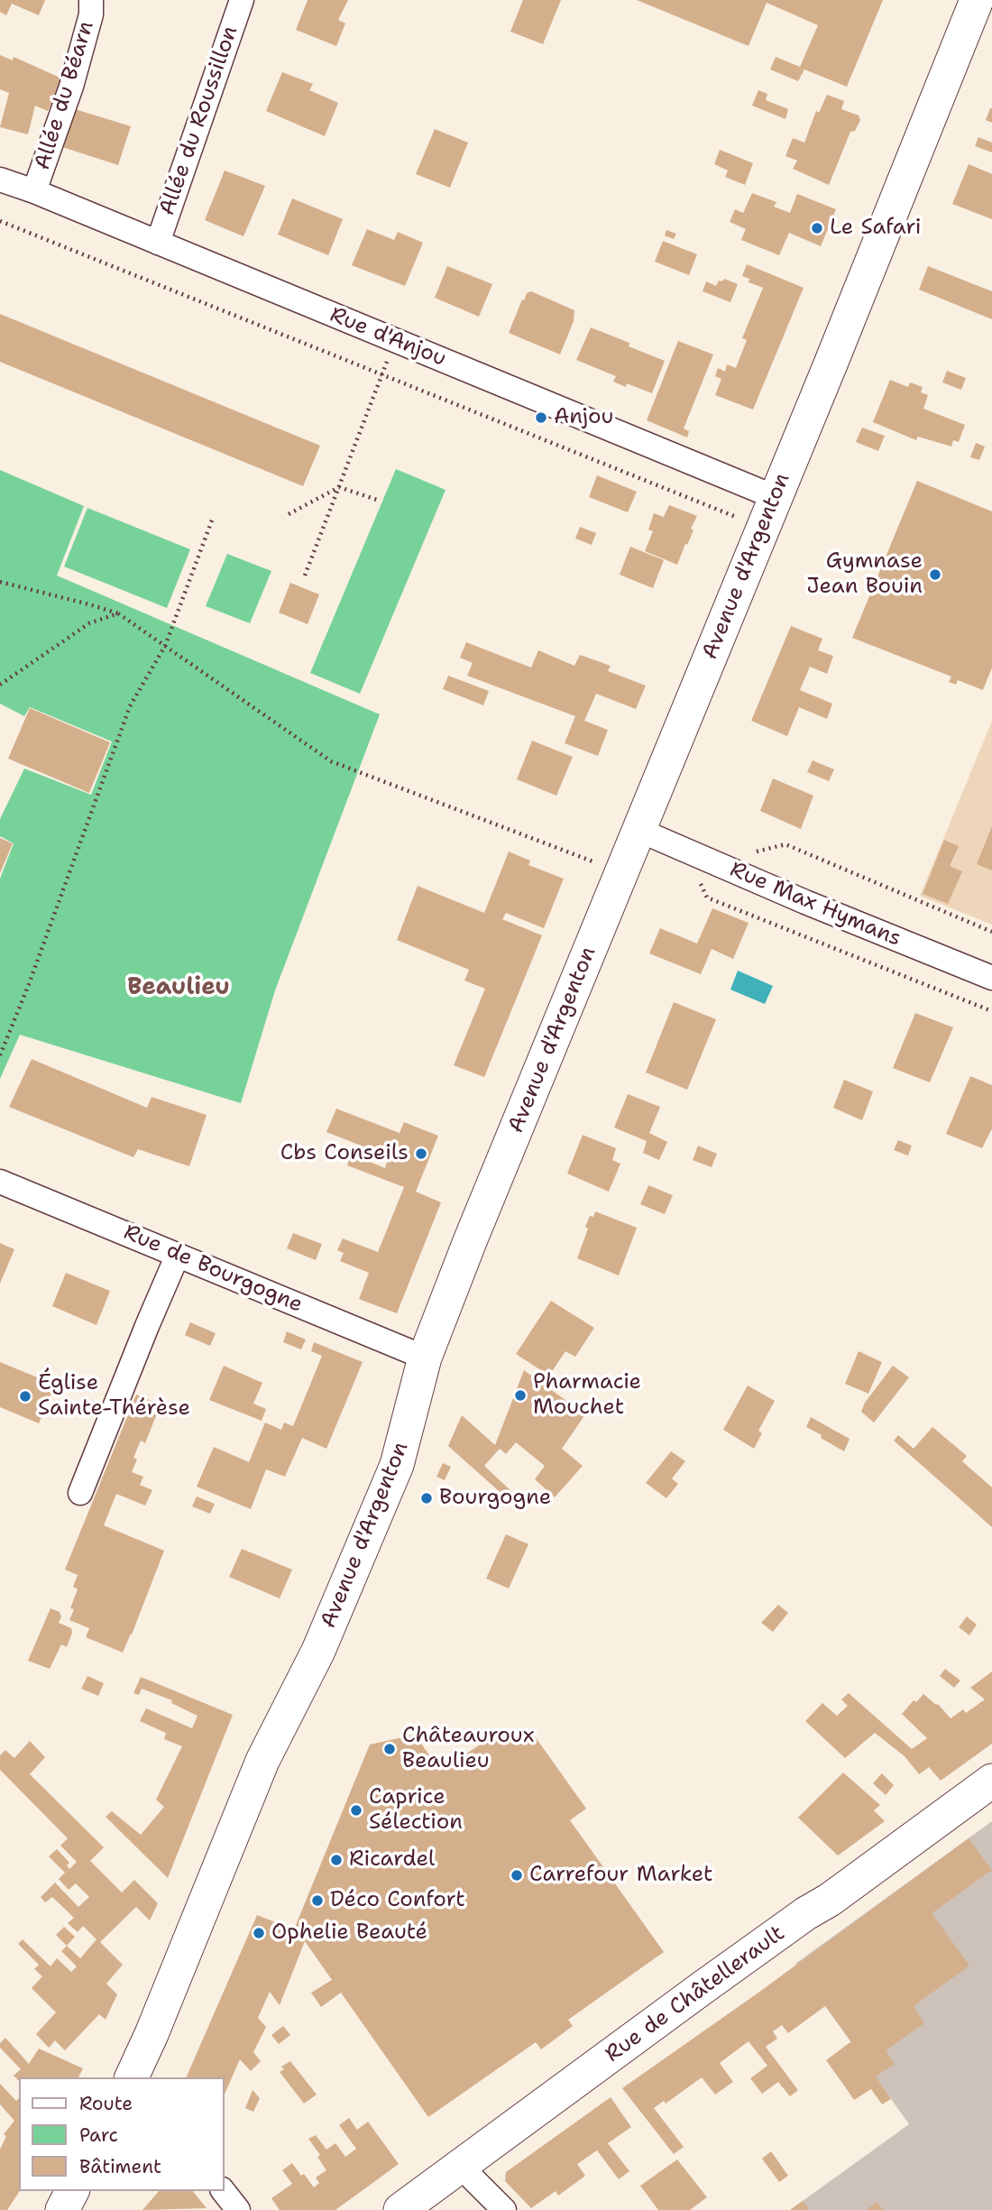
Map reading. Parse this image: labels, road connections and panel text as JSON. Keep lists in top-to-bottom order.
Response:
{
  "streets": {
    "main road": ["Avenue d'Argenton", "Rue de Châtellerault"],
    "street": [
      "Allée du Béarn",
      "Allée du Roussillon",
      "Rue d'Anjou",
      "Rue Max Hymans",
      "Rue de Bourgogne"
    ]
  },
  "crossings": [
    ["Allée du Béarn", "Rue d'Anjou"],
    ["Allée du Roussillon", "Rue d'Anjou"],
    ["Rue d'Anjou", "Avenue d'Argenton"],
    ["Avenue d'Argenton", "Rue Max Hymans"],
    ["Avenue d'Argenton", "Rue de Bourgogne"]
  ],
  "districts": ["Beaulieu"],
  "places": [
    "Le Safari",
    "Anjou",
    "Gymnase Jean Bouin",
    "Cbs Conseils",
    "Pharmacie Mouchet",
    "Église Sainte-Thérèse",
    "Bourgogne",
    "Châteauroux Beaulieu",
    "Caprice Sélection",
    "Ricardel",
    "Carrefour Market",
    "Déco Confort",
    "Ophelie Beauté"
  ],
  "legend": ["Route", "Parc", "Bâtiment"]
}
